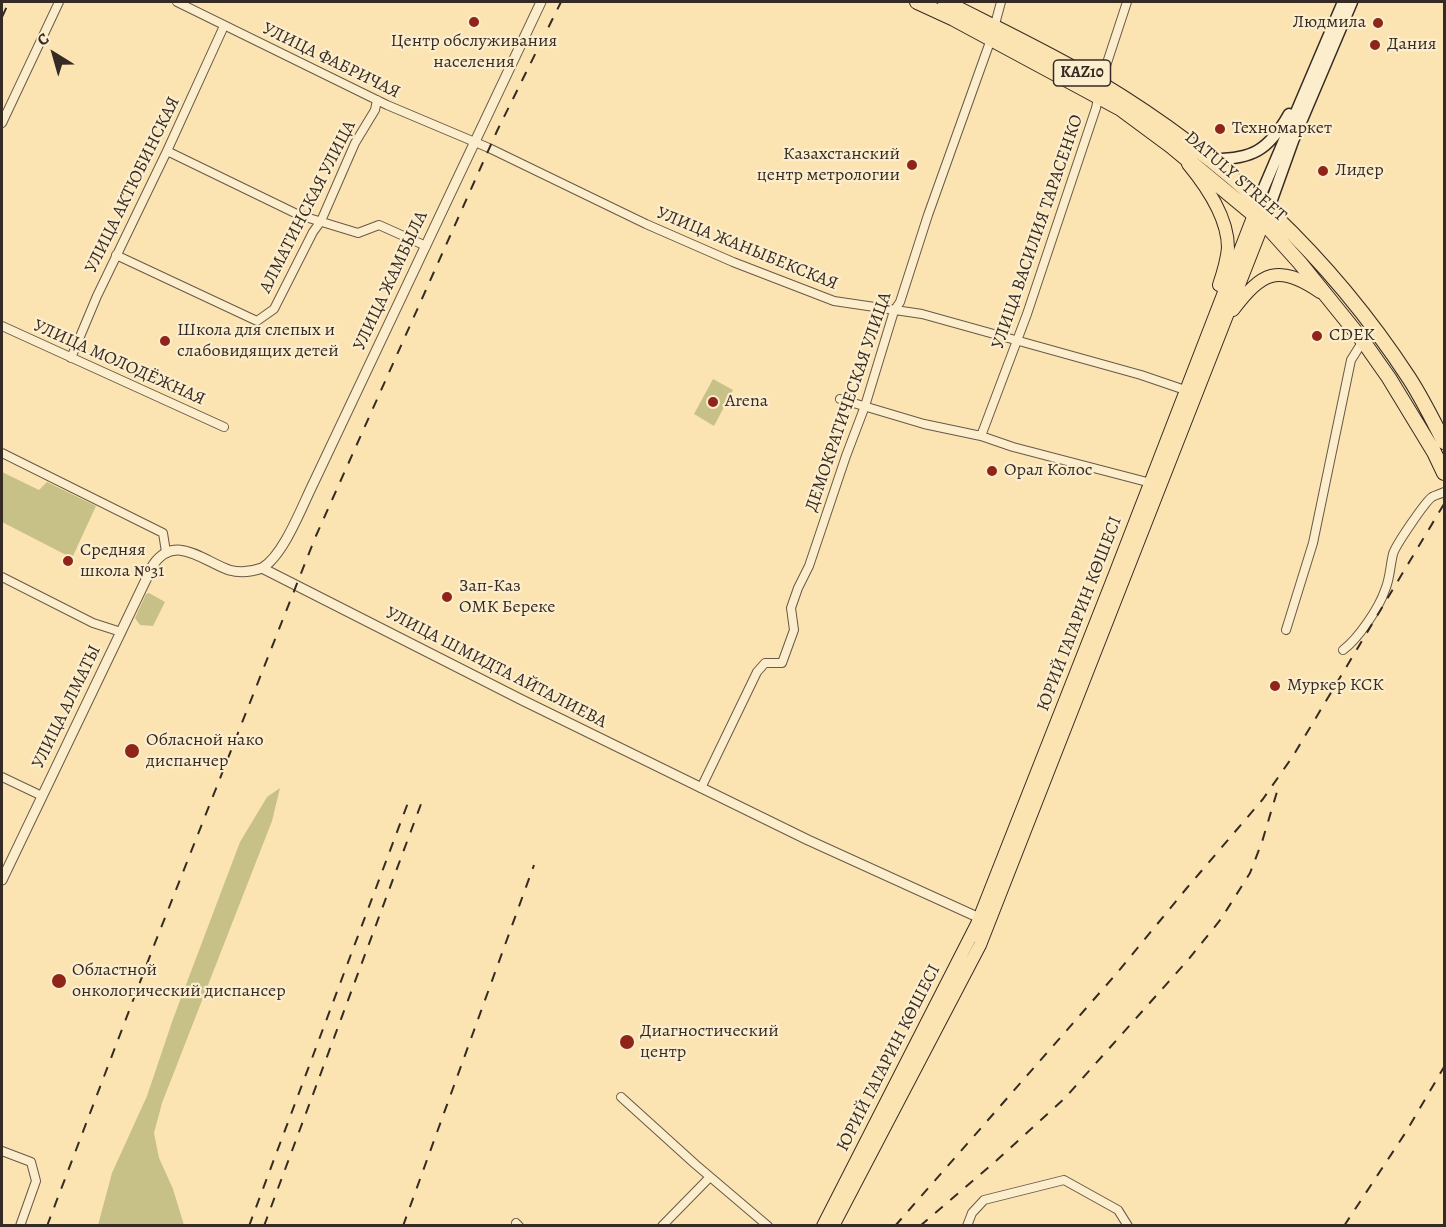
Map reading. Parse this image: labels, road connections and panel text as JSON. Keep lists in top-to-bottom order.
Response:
{
  "streets": {
    "highway": ["KAZ10", "DATULY STREET"],
    "main road": ["ЮРИЙ ГАГАРИН КӨШЕСІ"],
    "street": [
      "УЛИЦА ФАБРИЧАЯ",
      "УЛИЦА АКТЮБИНСКАЯ",
      "АЛМАТИНСКАЯ УЛИЦА",
      "УЛИЦА ВАСИЛИЯ ТАРАСЕНКО",
      "УЛИЦА ЖАНЫБЕКСКАЯ",
      "УЛИЦА ЖАМБЫЛА",
      "УЛИЦА МОЛОДЁЖНАЯ",
      "ДЕМОКРАТИЧЕСКАЯ УЛИЦА",
      "УЛИЦА ШМИДТА АЙТАЛИЕВА",
      "УЛИЦА АЛМАТЫ"
    ]
  },
  "crossings": [
    ["УЛИЦА ФАБРИЧАЯ", "УЛИЦА АКТЮБИНСКАЯ"],
    ["УЛИЦА ФАБРИЧАЯ", "АЛМАТИНСКАЯ УЛИЦА"],
    ["УЛИЦА ФАБРИЧАЯ", "УЛИЦА ЖАНЫБЕКСКАЯ"],
    ["УЛИЦА ФАБРИЧАЯ", "УЛИЦА ЖАМБЫЛА"],
    ["DATULY STREET", "УЛИЦА ВАСИЛИЯ ТАРАСЕНКО"],
    ["DATULY STREET", "ДЕМОКРАТИЧЕСКАЯ УЛИЦА"],
    ["DATULY STREET", "ЮРИЙ ГАГАРИН КӨШЕСІ"],
    ["УЛИЦА АКТЮБИНСКАЯ", "АЛМАТИНСКАЯ УЛИЦА"],
    ["УЛИЦА АКТЮБИНСКАЯ", "УЛИЦА МОЛОДЁЖНАЯ"],
    ["УЛИЦА ВАСИЛИЯ ТАРАСЕНКО", "УЛИЦА ЖАНЫБЕКСКАЯ"],
    ["УЛИЦА ЖАНЫБЕКСКАЯ", "УЛИЦА ЖАМБЫЛА"],
    ["УЛИЦА ЖАНЫБЕКСКАЯ", "ДЕМОКРАТИЧЕСКАЯ УЛИЦА"],
    ["УЛИЦА ЖАНЫБЕКСКАЯ", "ЮРИЙ ГАГАРИН КӨШЕСІ"],
    ["УЛИЦА ЖАМБЫЛА", "УЛИЦА ШМИДТА АЙТАЛИЕВА"],
    ["ДЕМОКРАТИЧЕСКАЯ УЛИЦА", "УЛИЦА ШМИДТА АЙТАЛИЕВА"],
    ["ЮРИЙ ГАГАРИН КӨШЕСІ", "УЛИЦА ШМИДТА АЙТАЛИЕВА"]
  ],
  "places": [
    "Центр обслуживания наcеления",
    "Людмила",
    "Дания",
    "Техномаркет",
    "Казахстанский центр метрологии",
    "Лидер",
    "CDEK",
    "Школа для слепых и слабовидящих детей",
    "Arena",
    "Орал Колос",
    "Средняя школа №31",
    "Зап-Каз ОМК Береке",
    "Муркер КСК",
    "Обласной нако диспанчер",
    "Областной онкологический диспансер",
    "Диагностический центр"
  ],
  "north": "top left"
}
